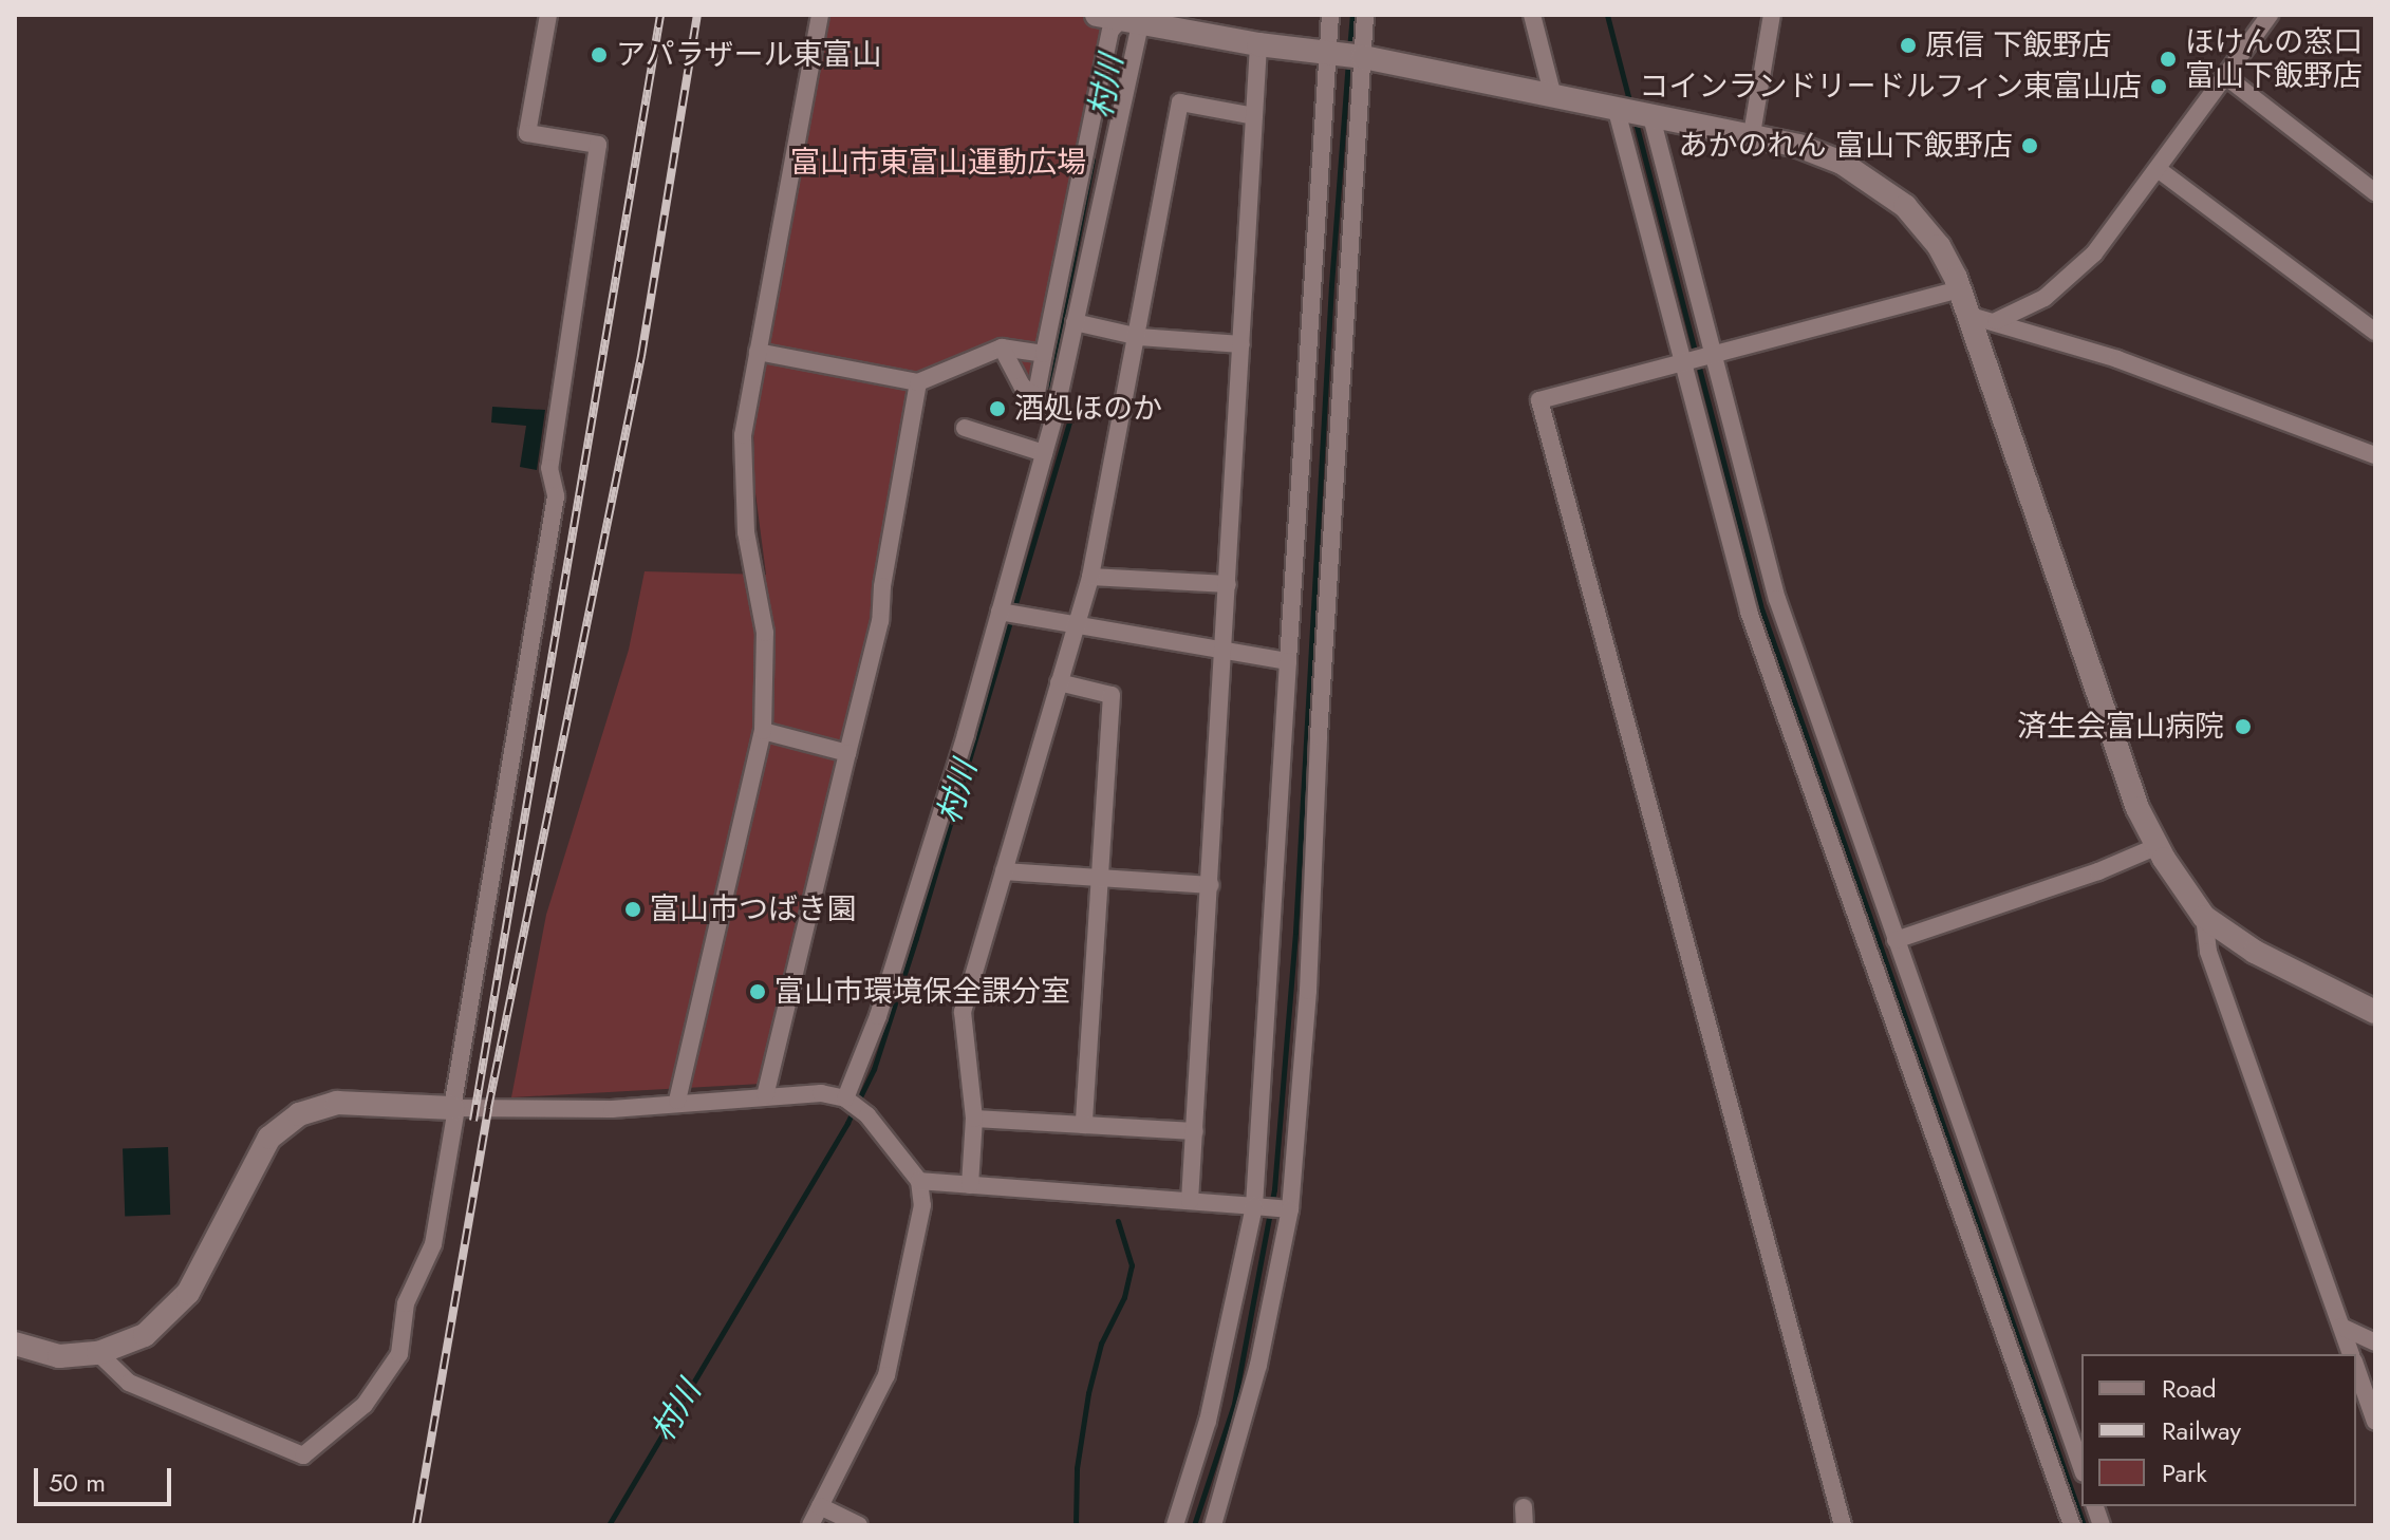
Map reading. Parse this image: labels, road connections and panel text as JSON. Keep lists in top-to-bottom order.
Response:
{
  "water": ["村川"],
  "parks": ["富山市東富山運動広場"],
  "places": [
    "原信 下飯野店",
    "アパラザール東富山",
    "ほけんの窓口 富山下飯野店",
    "コインランドリードルフィン東富山店",
    "あかのれん 富山下飯野店",
    "酒処ほのか",
    "済生会富山病院",
    "富山市つばき園",
    "富山市環境保全課分室"
  ],
  "legend": ["Road", "Railway", "Park"],
  "scale_bar": "50 m"
}
